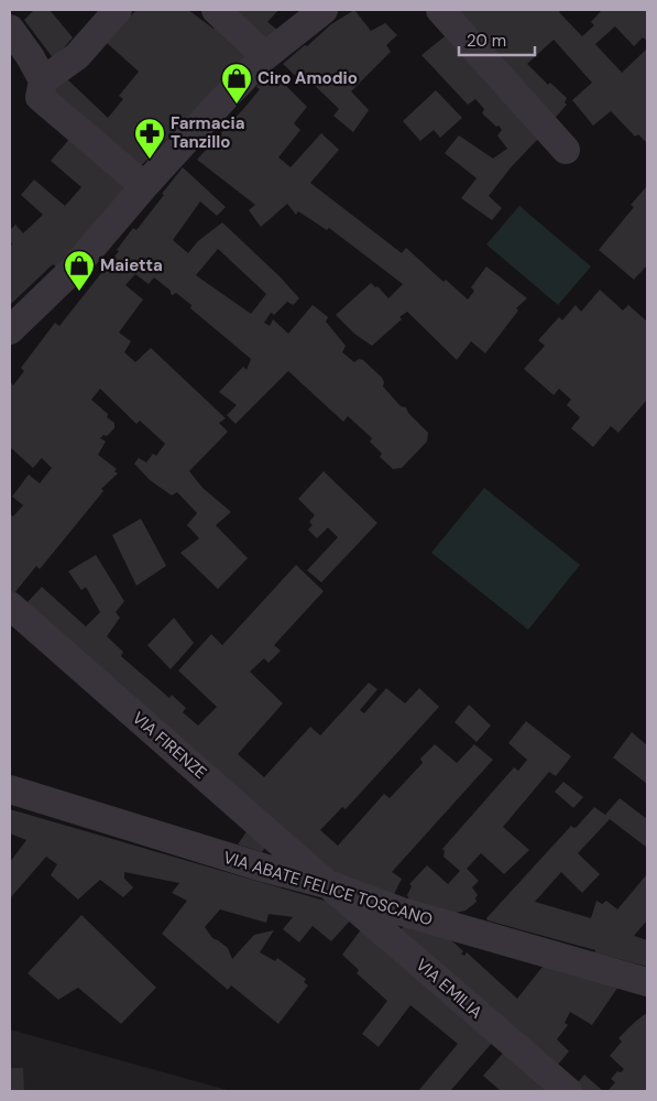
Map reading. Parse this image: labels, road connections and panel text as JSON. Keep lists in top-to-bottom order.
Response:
{
  "streets": {
    "street": ["VIA FIRENZE", "VIA ABATE FELICE TOSCANO", "VIA EMILIA"]
  },
  "crossings": [
    ["VIA FIRENZE", "VIA ABATE FELICE TOSCANO"],
    ["VIA FIRENZE", "VIA EMILIA"],
    ["VIA ABATE FELICE TOSCANO", "VIA EMILIA"]
  ],
  "places": {
    "shop": ["Ciro Amodio", "Maietta"],
    "pharmacy": ["Farmacia Tanzillo"]
  },
  "scale_bar": "20 m"
}
